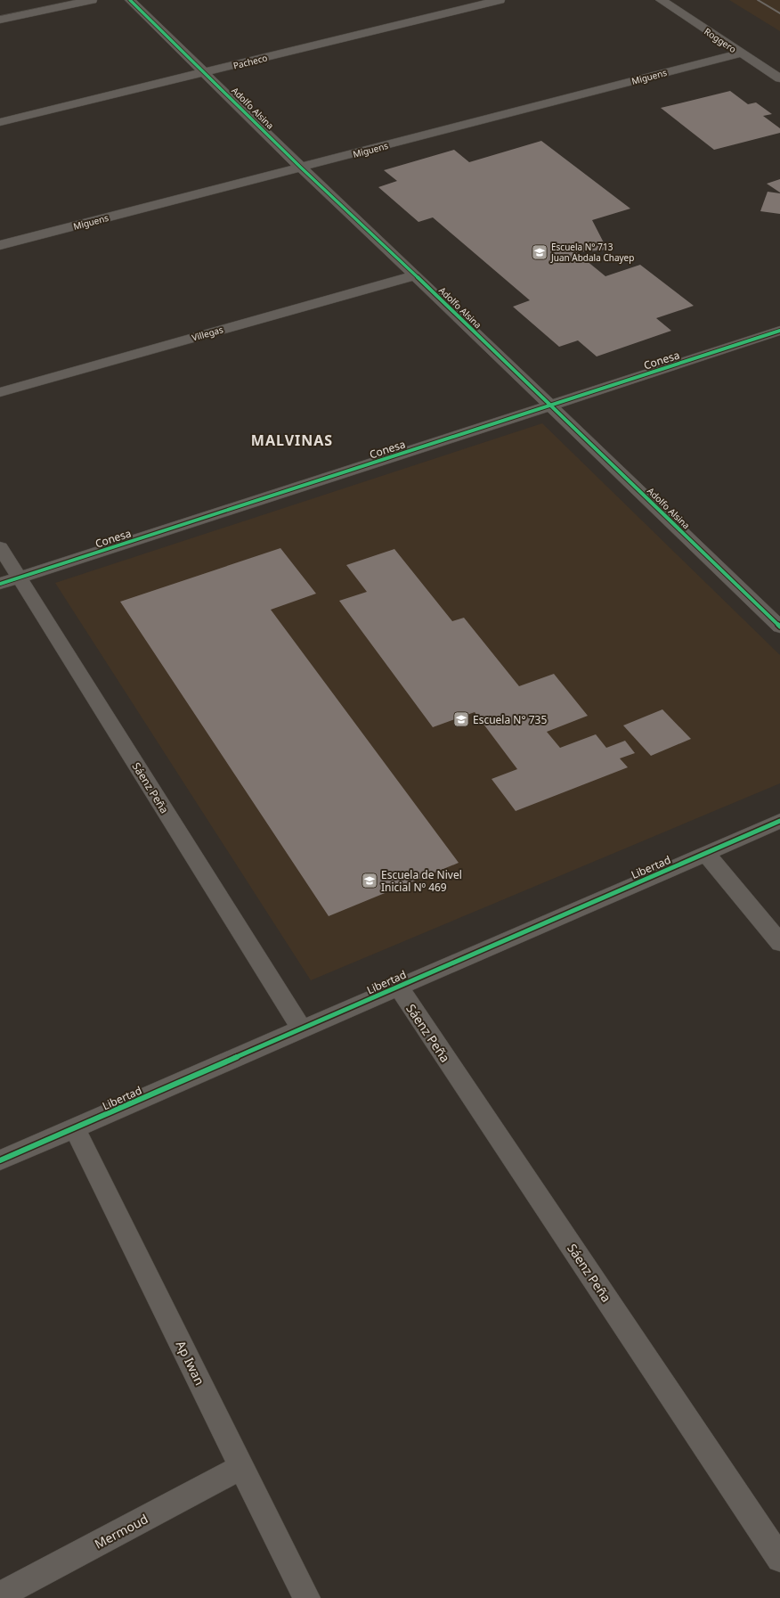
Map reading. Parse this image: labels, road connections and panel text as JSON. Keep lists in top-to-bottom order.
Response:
{
  "streets": {
    "street": [
      "Roggero",
      "Pacheco",
      "Miguens",
      "Adolfo Alsina",
      "Villegas",
      "Conesa",
      "Sáenz Peña",
      "Libertad",
      "Ap Iwan",
      "Mermoud"
    ]
  },
  "crossings": [
    ["Roggero", "Miguens"],
    ["Pacheco", "Adolfo Alsina"],
    ["Miguens", "Adolfo Alsina"],
    ["Adolfo Alsina", "Villegas"],
    ["Adolfo Alsina", "Conesa"],
    ["Conesa", "Sáenz Peña"],
    ["Sáenz Peña", "Libertad"],
    ["Libertad", "Ap Iwan"],
    ["Ap Iwan", "Mermoud"]
  ],
  "districts": ["MALVINAS"],
  "places": {
    "school or university": ["Escuela N° 713 Juan Abdala Chayep", "Escuela N° 735", "Escuela de Nivel Inicial Nº 469"]
  }
}
